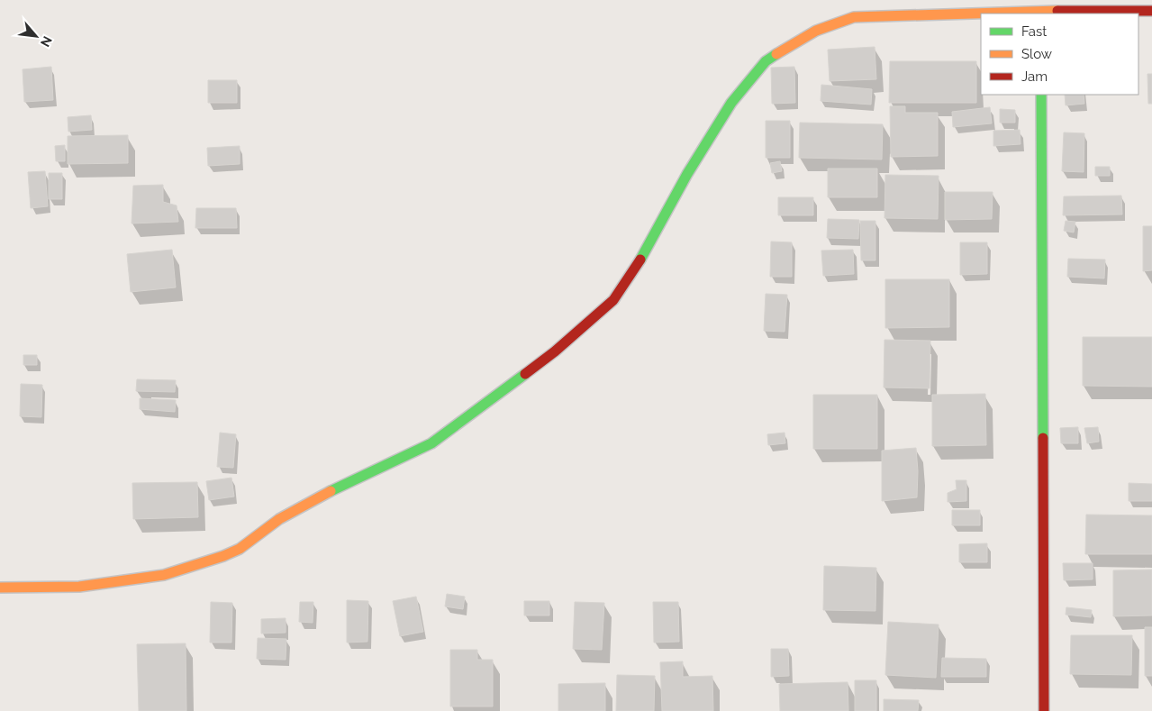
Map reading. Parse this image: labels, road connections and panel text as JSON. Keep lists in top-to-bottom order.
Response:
{
  "legend": ["Fast", "Slow", "Jam"],
  "north": "bottom right"
}
